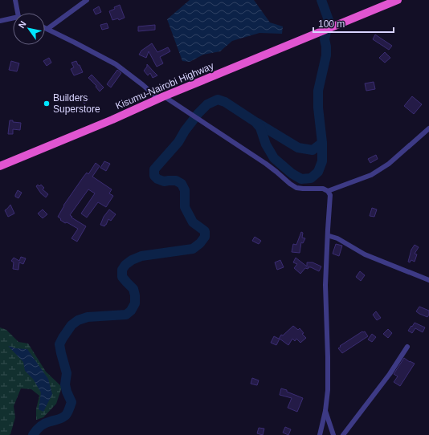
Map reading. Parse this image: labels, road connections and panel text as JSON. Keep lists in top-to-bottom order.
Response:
{
  "streets": {
    "highway": ["Kisumu-Nairobi Highway"]
  },
  "places": ["Builders Superstore"],
  "scale_bar": "100 m",
  "north": "top left"
}
